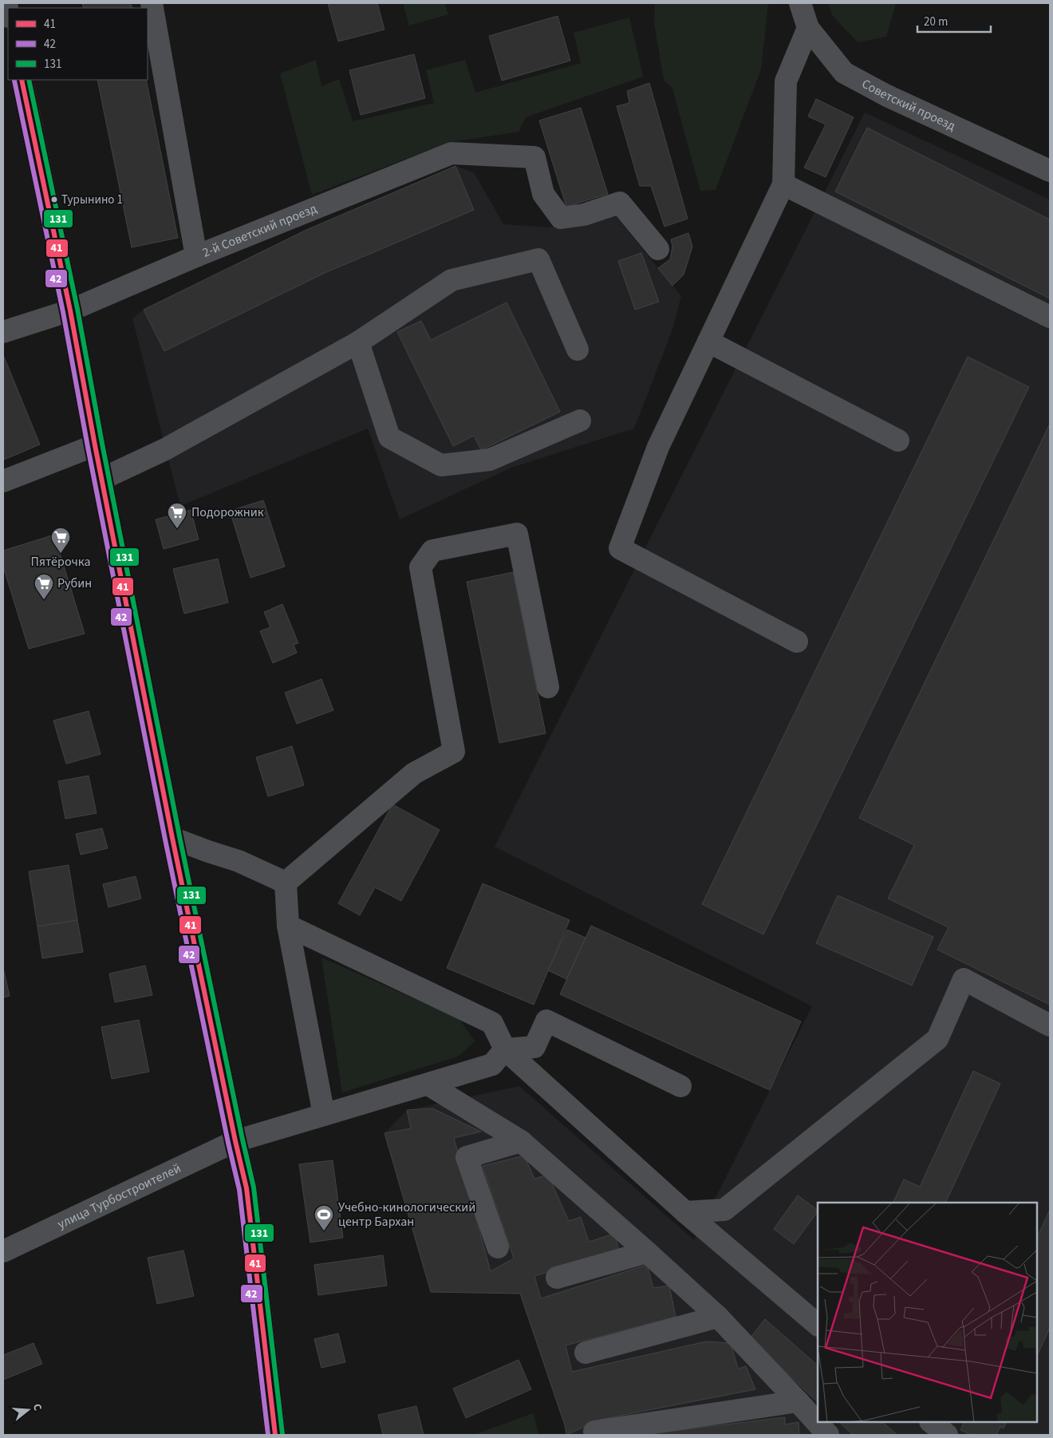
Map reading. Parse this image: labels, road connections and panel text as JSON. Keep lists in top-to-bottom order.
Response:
{
  "streets": {
    "street": ["Советский проезд", "2-й Советский проезд", "улица Турбостроителей"]
  },
  "places": {
    "other": ["Турынино 1"],
    "supermarket": ["Подорожник", "Пятёрочка", "Рубин"],
    "sports": ["Учебно-кинологический центр Бархан"]
  },
  "lines": ["transit line 41", "transit line 131", "transit line 42"],
  "legend": ["41", "42", "131"],
  "scale_bar": "20 m",
  "north": "right"
}
